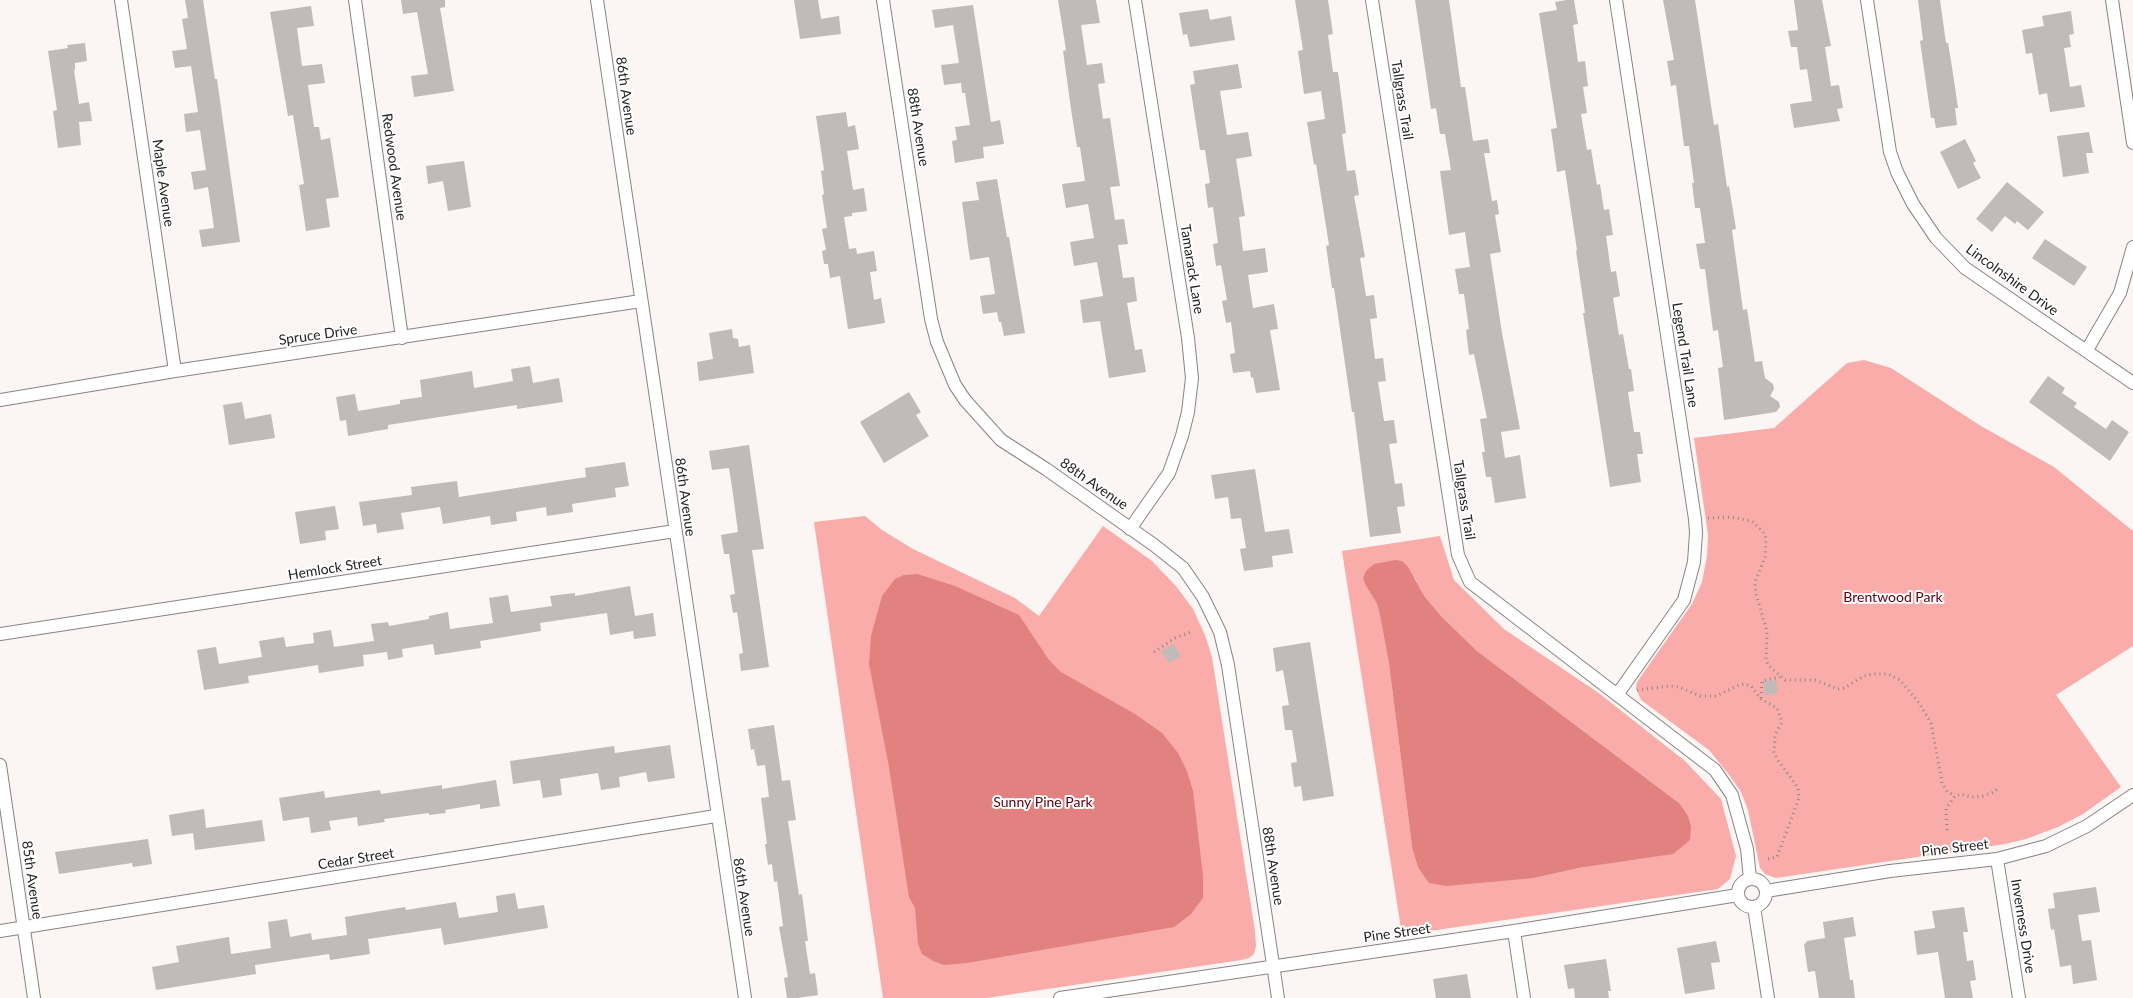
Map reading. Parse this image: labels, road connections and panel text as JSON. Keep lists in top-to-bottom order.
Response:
{
  "streets": {
    "street": [
      "86th Avenue",
      "Tallgrass Trail",
      "88th Avenue",
      "Redwood Avenue",
      "Maple Avenue",
      "Tamarack Lane",
      "Lincolnshire Drive",
      "Spruce Drive",
      "Legend Trail Lane",
      "Hemlock Street",
      "Pine Street",
      "Cedar Street",
      "85th Avenue",
      "Inverness Drive"
    ]
  },
  "crossings": [
    ["86th Avenue", "Spruce Drive"],
    ["86th Avenue", "Hemlock Street"],
    ["86th Avenue", "Cedar Street"],
    ["Tallgrass Trail", "Legend Trail Lane"],
    ["Tallgrass Trail", "Pine Street"],
    ["88th Avenue", "Tamarack Lane"],
    ["88th Avenue", "Pine Street"],
    ["Redwood Avenue", "Spruce Drive"],
    ["Maple Avenue", "Spruce Drive"],
    ["Pine Street", "Inverness Drive"],
    ["Cedar Street", "85th Avenue"]
  ],
  "parks": ["Brentwood Park", "Sunny Pine Park"]
}
